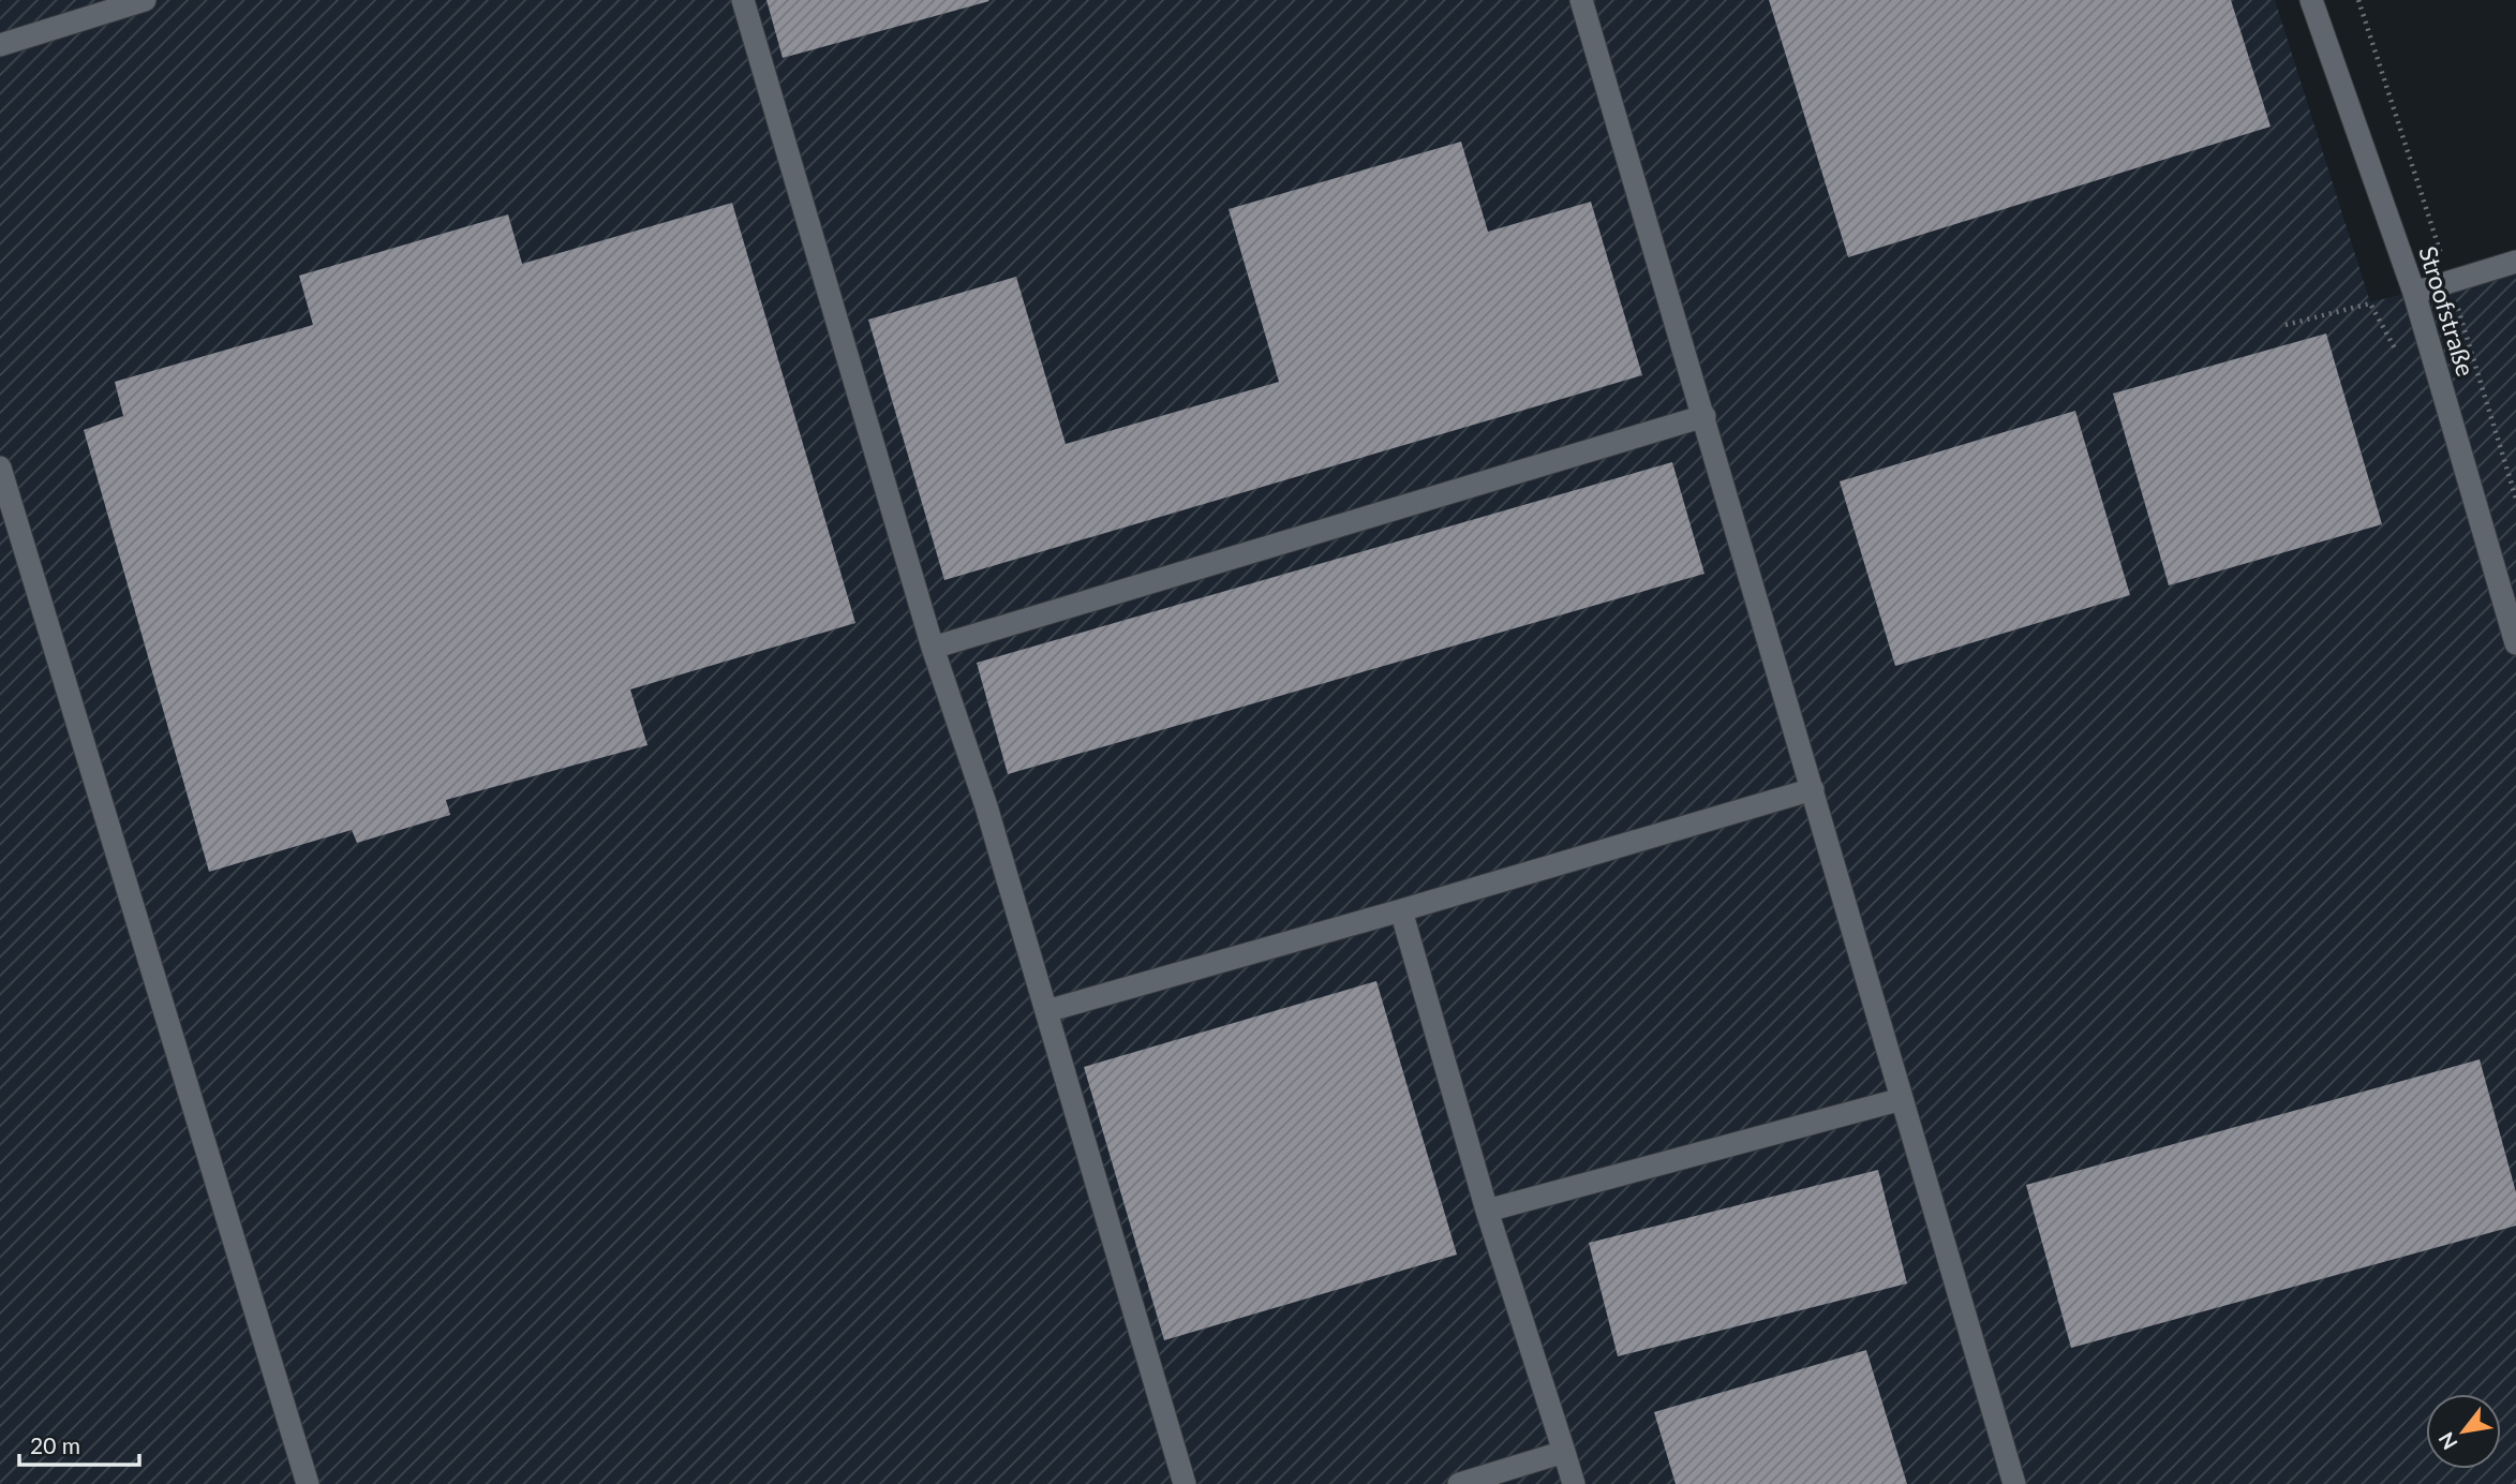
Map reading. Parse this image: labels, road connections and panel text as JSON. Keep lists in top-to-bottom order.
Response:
{
  "streets": {
    "street": ["Stroofstraße"]
  },
  "scale_bar": "20 m",
  "north": "bottom left"
}
